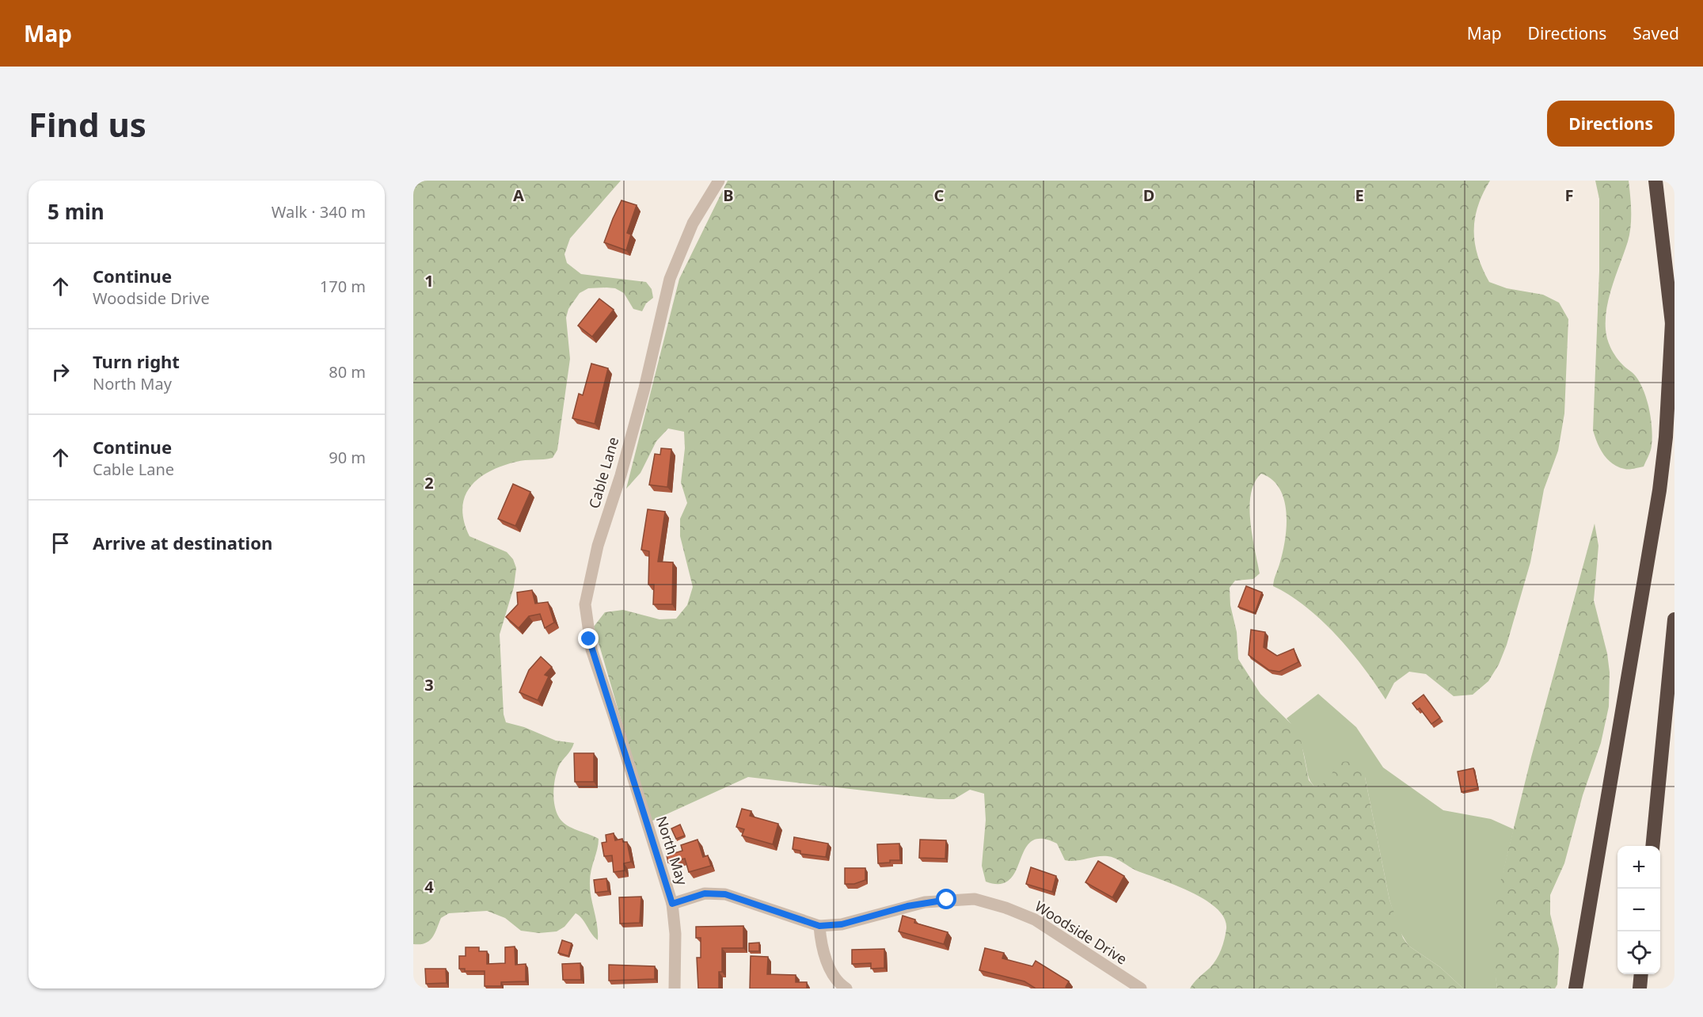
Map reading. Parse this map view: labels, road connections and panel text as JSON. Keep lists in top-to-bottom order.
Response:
{
  "streets": {
    "street": ["Cable Lane", "North May", "Woodside Drive"]
  },
  "crossings": [
    ["Cable Lane", "North May"],
    ["North May", "Woodside Drive"]
  ],
  "page": {
    "header": "Map",
    "nav": ["Map", "Directions", "Saved"],
    "buttons": "Directions",
    "title": "Find us",
    "heading": ["5 min", "Walk · 340 m"],
    "list": [
      ["Continue", "Woodside Drive", "170 m"],
      ["Turn right", "North May", "80 m"],
      ["Continue", "Cable Lane", "90 m"],
      "Arrive at destination"
    ],
    "map_buttons": ["+", "−"]
  },
  "grid": {
    "columns": [
      "A",
      "B",
      "C",
      "D",
      "E",
      "F"
    ],
    "rows": [
      "1",
      "2",
      "3",
      "4"
    ]
  }
}
